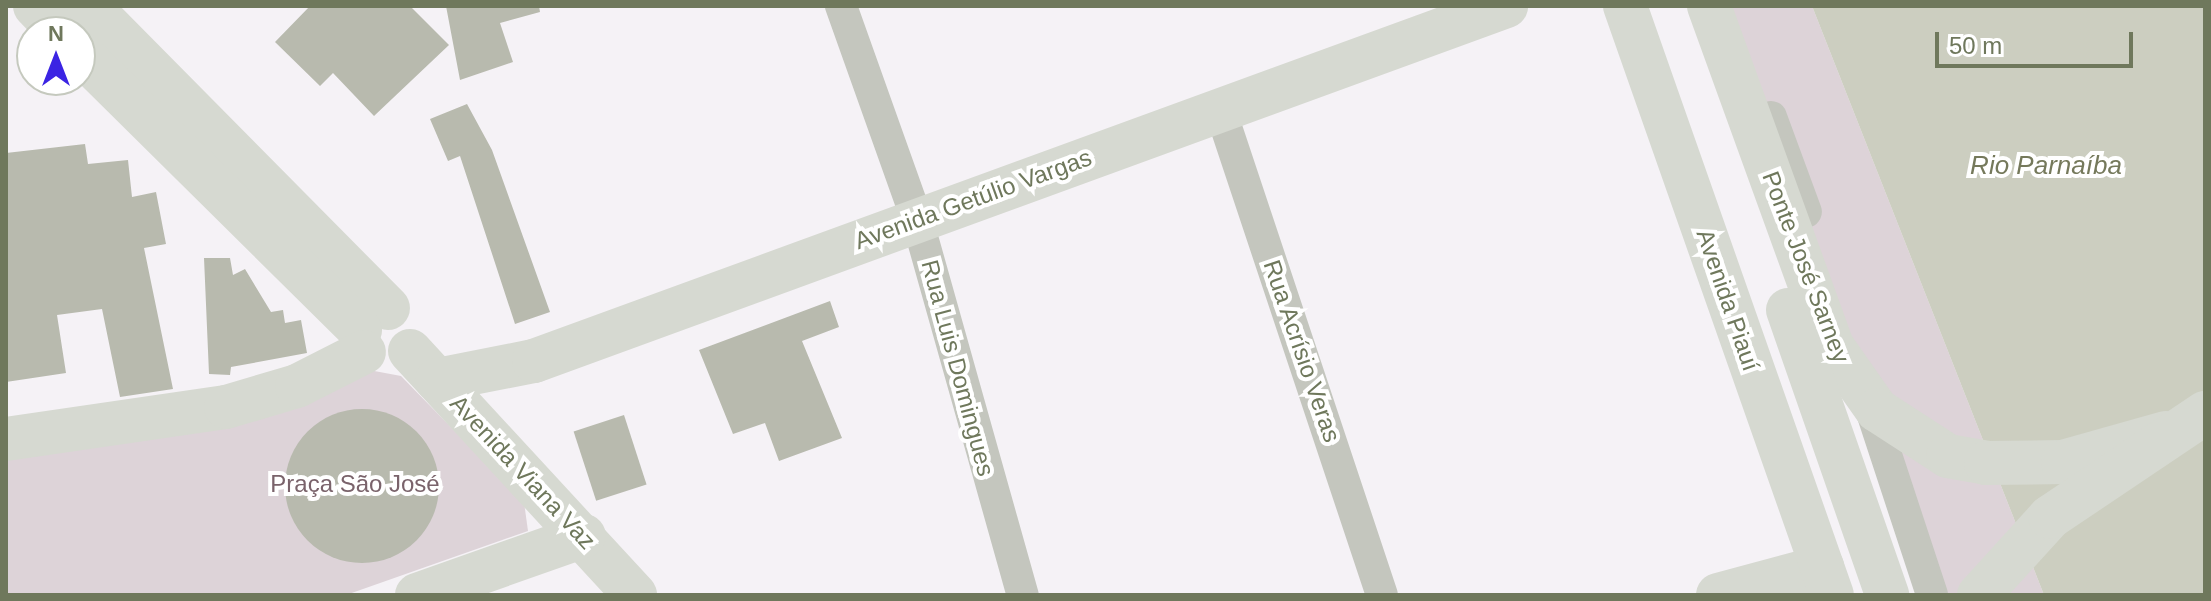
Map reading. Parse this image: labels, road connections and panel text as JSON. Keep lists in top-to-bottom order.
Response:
{
  "streets": {
    "street": [
      "Avenida Getúlio Vargas",
      "Ponte José Sarney",
      "Avenida Piauí",
      "Rua Acrísio Veras",
      "Rua Luis Domingues",
      "Avenida Viana Vaz"
    ]
  },
  "crossings": [
    ["Avenida Getúlio Vargas", "Rua Acrísio Veras"],
    ["Avenida Getúlio Vargas", "Rua Luis Domingues"],
    ["Avenida Getúlio Vargas", "Avenida Viana Vaz"]
  ],
  "water": ["Rio Parnaíba"],
  "parks": ["Praça São José"],
  "scale_bar": "50 m",
  "north": "top"
}
